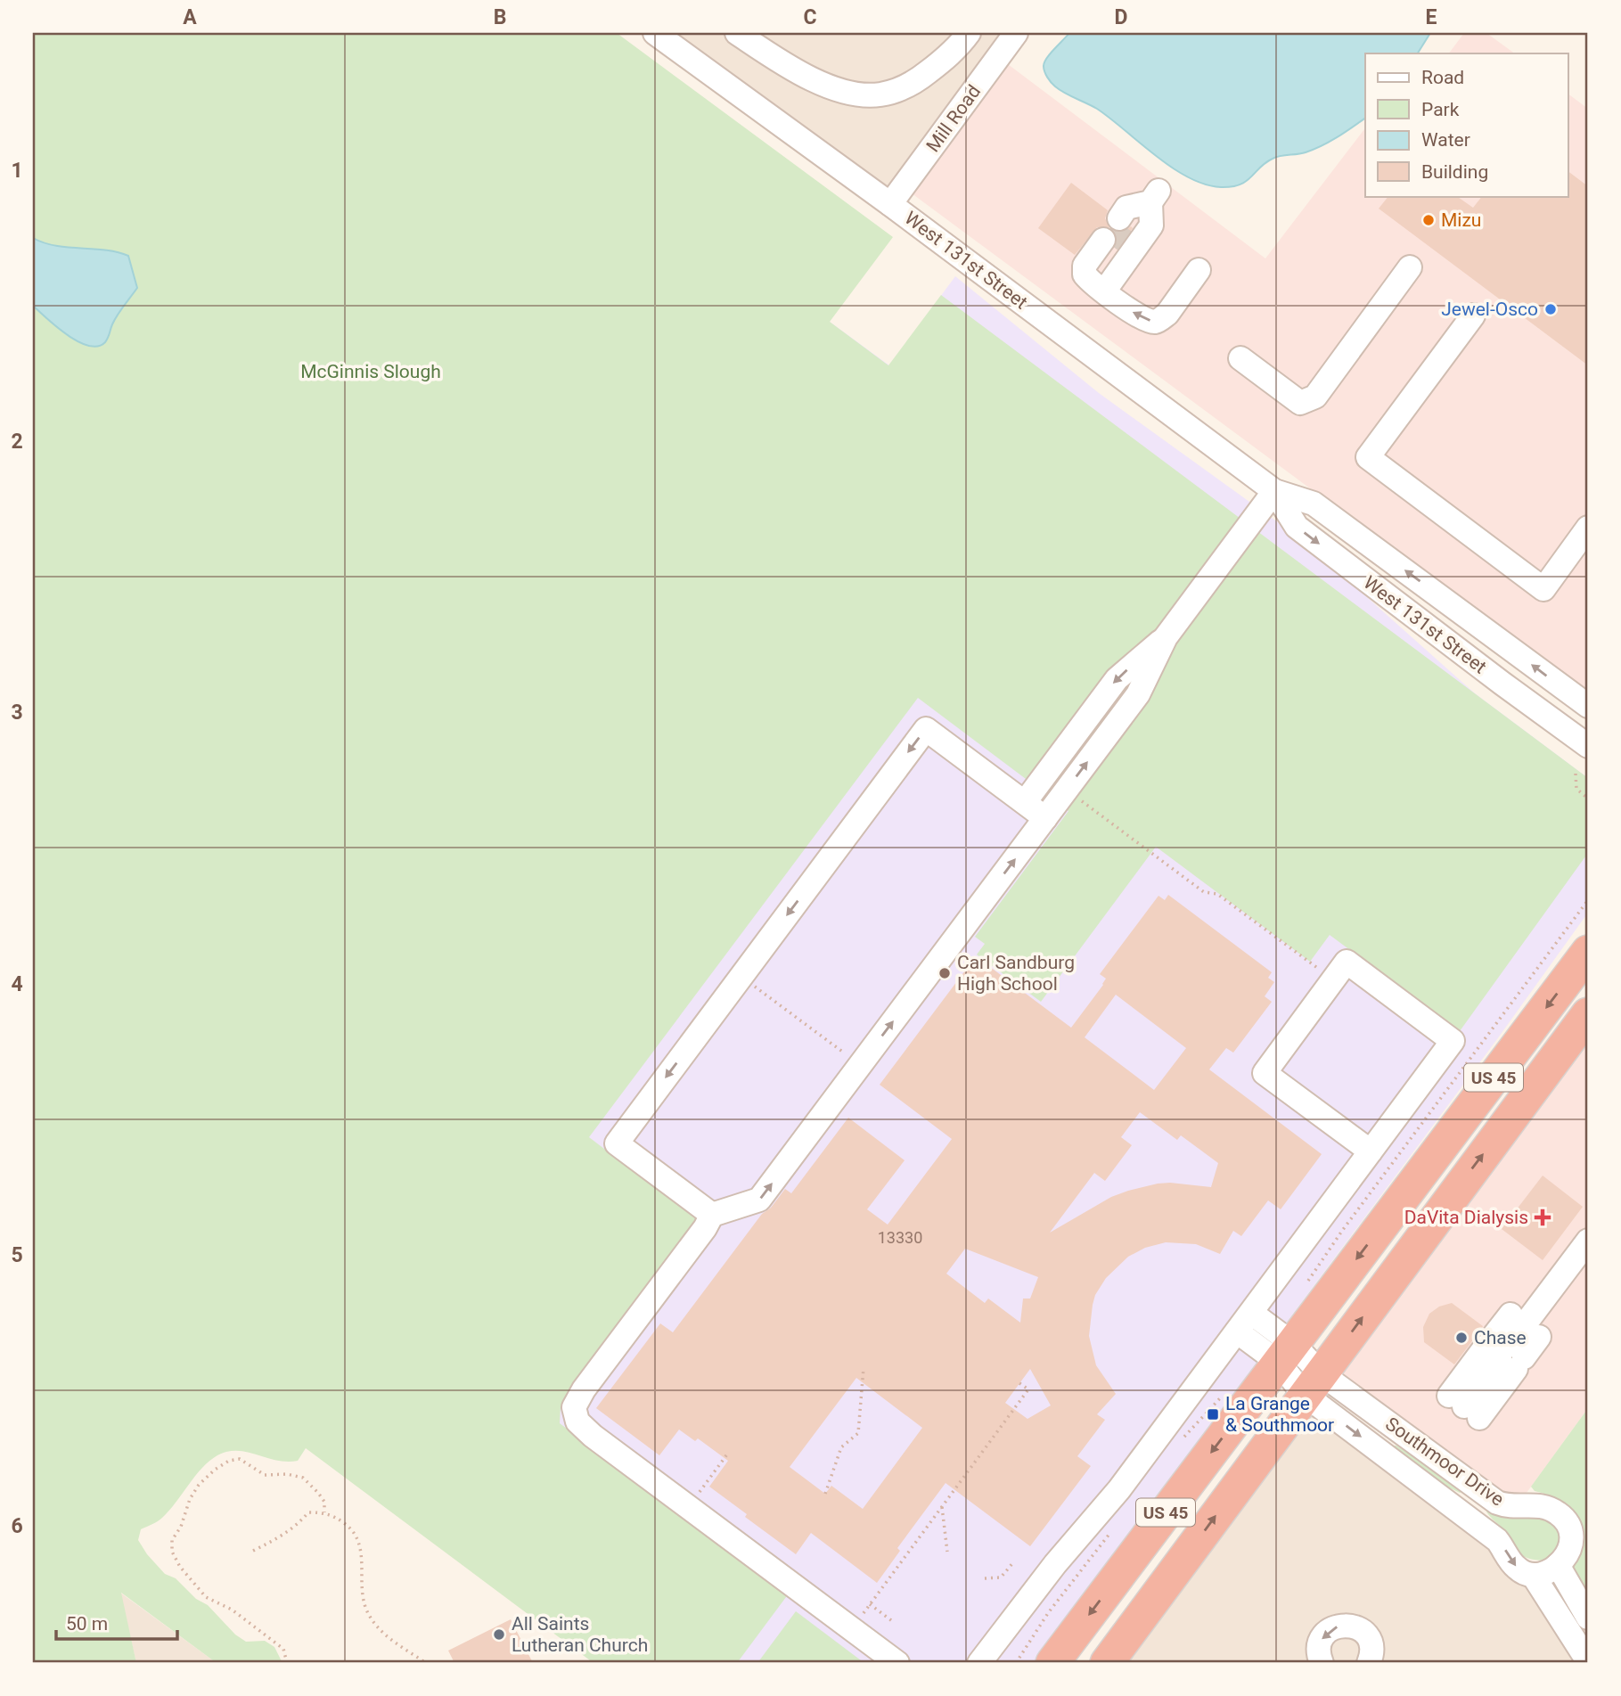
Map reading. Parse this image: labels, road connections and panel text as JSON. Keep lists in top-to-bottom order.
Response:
{
  "streets": {
    "highway": ["US 45"],
    "street": ["Mill Road", "West 131st Street", "Southmoor Drive"]
  },
  "crossings": [
    ["Mill Road", "West 131st Street"],
    ["US 45", "Southmoor Drive"]
  ],
  "parks": ["McGinnis Slough"],
  "places": {
    "other": [
      "Mizu",
      "Jewel-Osco",
      "Carl Sandburg High School",
      "Chase",
      "All Saints Lutheran Church"
    ],
    "health": ["DaVita Dialysis"],
    "transit": ["La Grange & Southmoor"]
  },
  "house_numbers": ["13330"],
  "legend": [
    "Road",
    "Park",
    "Water",
    "Building"
  ],
  "scale_bar": "50 m",
  "grid": {
    "columns": [
      "A",
      "B",
      "C",
      "D",
      "E"
    ],
    "rows": [
      "1",
      "2",
      "3",
      "4",
      "5",
      "6"
    ]
  }
}
